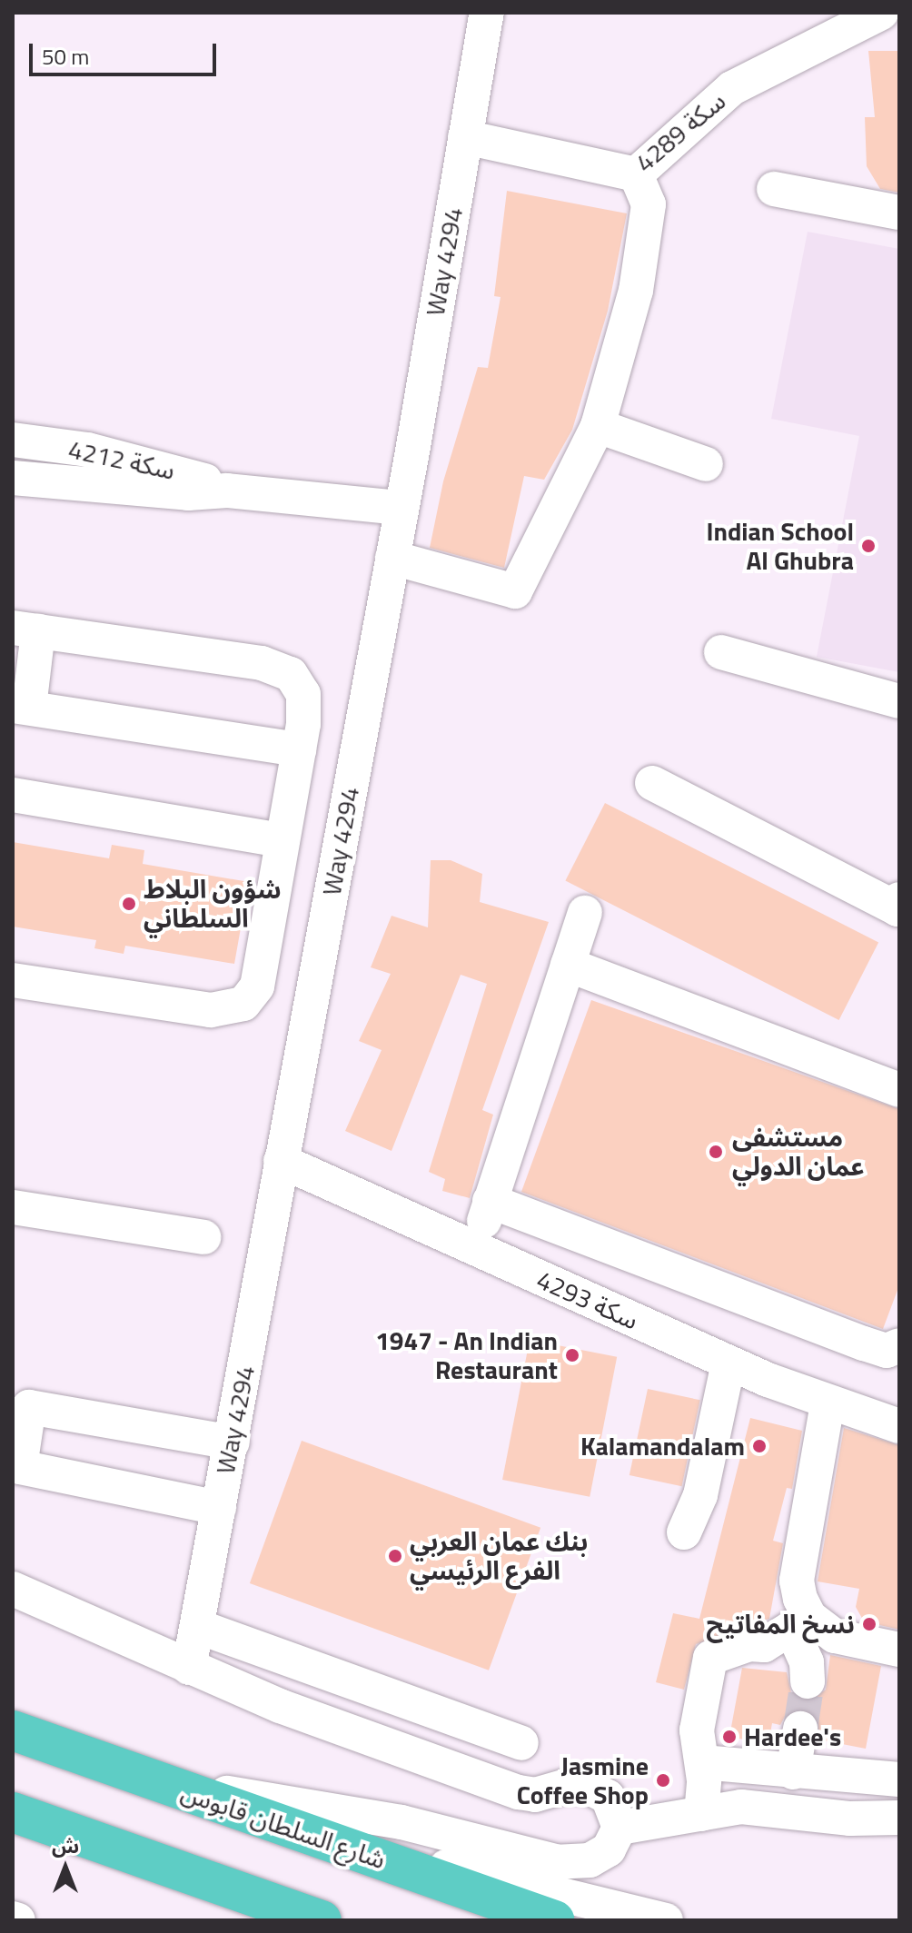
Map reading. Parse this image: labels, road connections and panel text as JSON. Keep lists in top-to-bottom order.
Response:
{
  "streets": {
    "highway": ["شارع السلطان قابوس"],
    "street": [
      "سكة 4289",
      "Way 4294",
      "سكة 4212",
      "سكة 4293"
    ]
  },
  "crossings": [
    ["سكة 4289", "Way 4294"],
    ["Way 4294", "سكة 4212"],
    ["Way 4294", "سكة 4293"]
  ],
  "places": [
    "Indian School Al Ghubra",
    "شؤون البلاط السلطاني",
    "مستشفى عمان الدولي",
    "1947 - An Indian Restaurant",
    "Kalamandalam",
    "بنك عمان العربي الفرع الرئيسي",
    "نسخ المفاتيح",
    "Hardee's",
    "Jasmine Coffee Shop"
  ],
  "scale_bar": "50 m",
  "north": "top"
}
